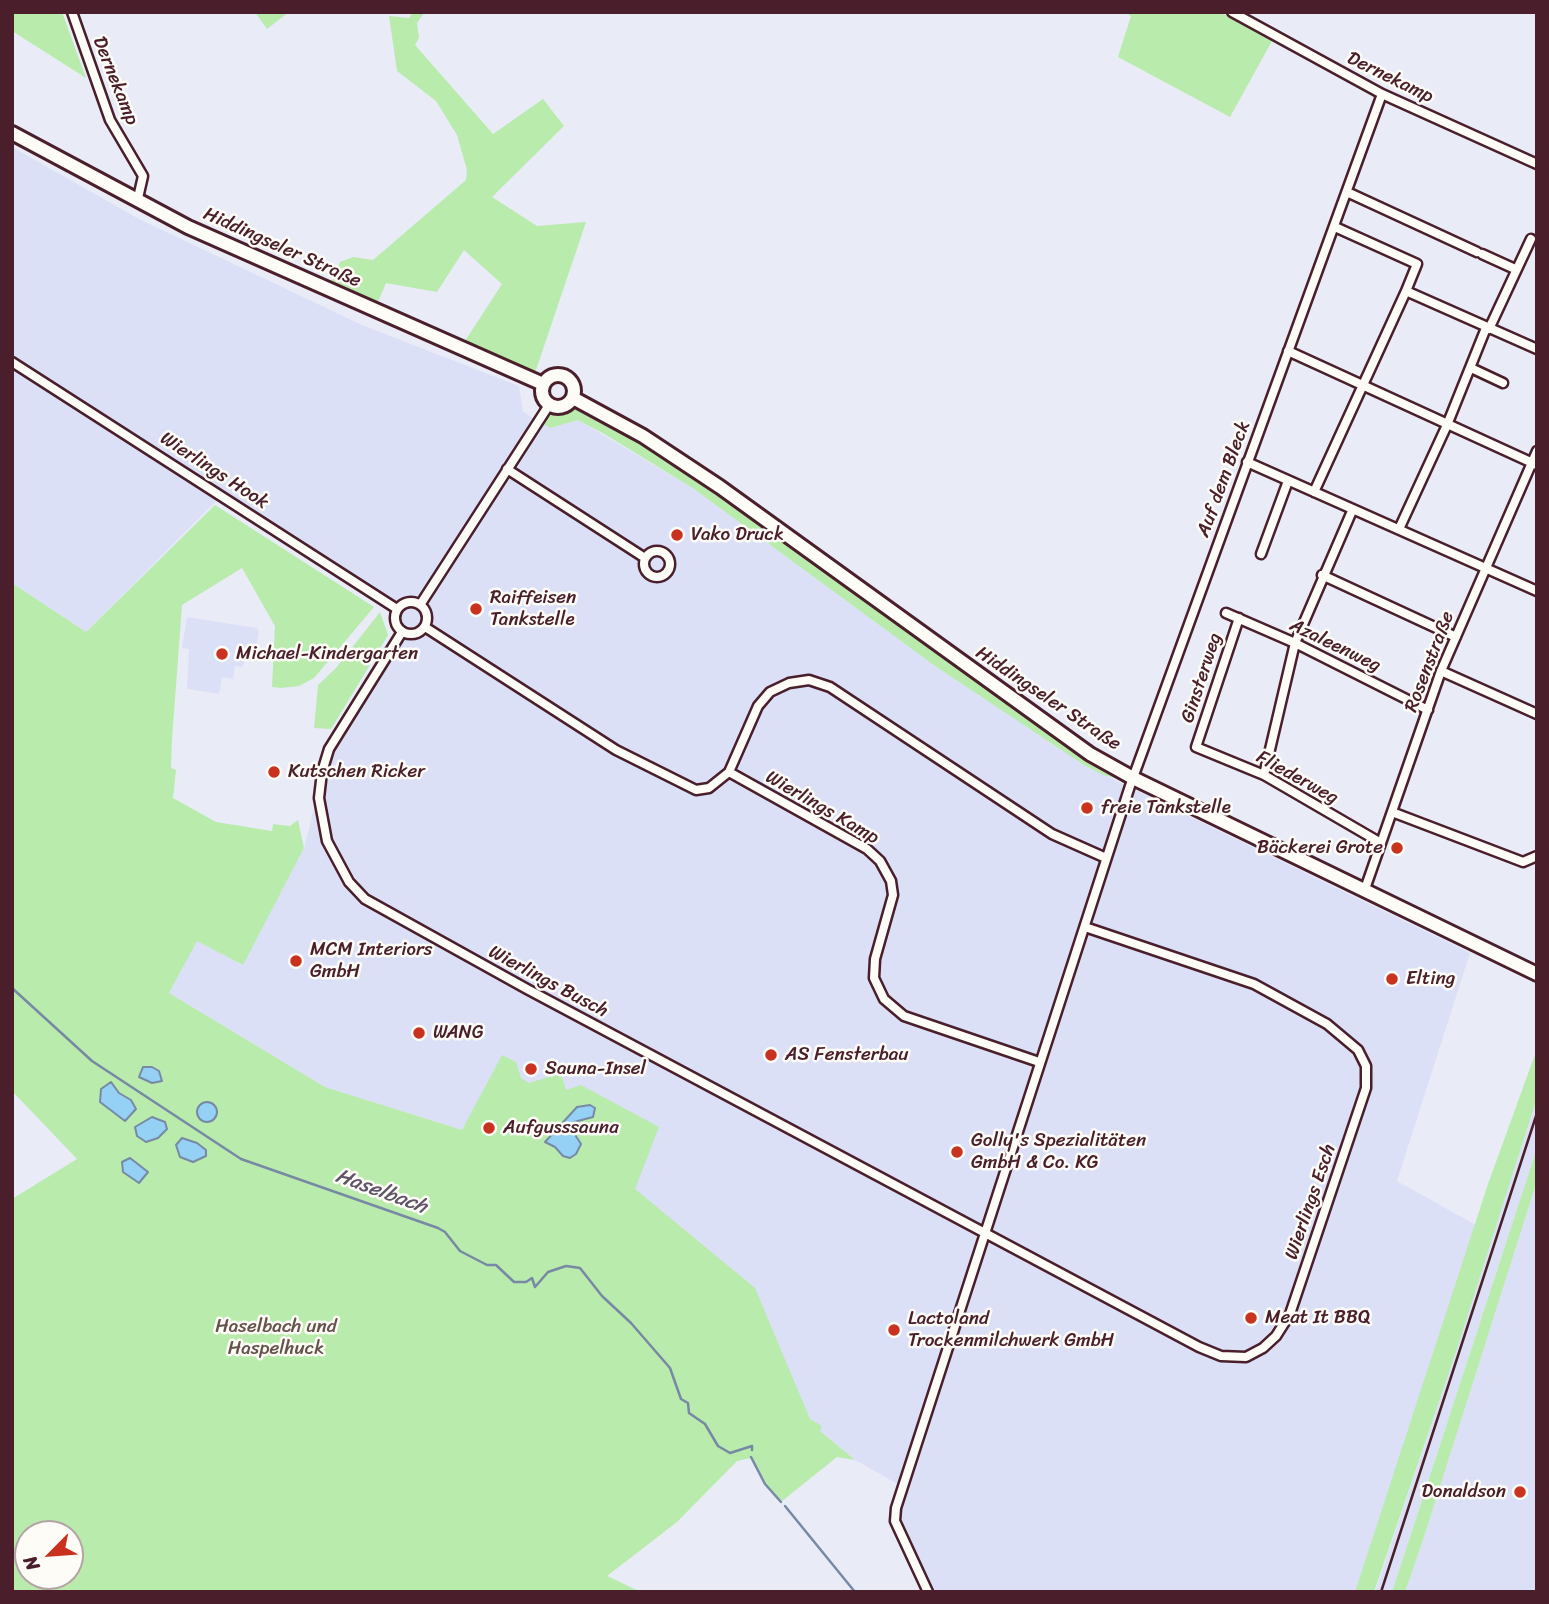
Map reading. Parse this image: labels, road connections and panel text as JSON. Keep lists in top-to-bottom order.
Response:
{
  "streets": {
    "street": [
      "Dernekamp",
      "Hiddingseler Straße",
      "Wierlings Hook",
      "Auf dem Bleck",
      "Azaleenweg",
      "Rosenstraße",
      "Ginsterweg",
      "Fliederweg",
      "Wierlings Kamp",
      "Wierlings Busch",
      "Wierlings Esch"
    ]
  },
  "crossings": [
    ["Dernekamp", "Hiddingseler Straße"],
    ["Dernekamp", "Auf dem Bleck"],
    ["Hiddingseler Straße", "Auf dem Bleck"],
    ["Hiddingseler Straße", "Rosenstraße"],
    ["Wierlings Hook", "Wierlings Busch"],
    ["Azaleenweg", "Rosenstraße"],
    ["Azaleenweg", "Ginsterweg"],
    ["Rosenstraße", "Fliederweg"],
    ["Ginsterweg", "Fliederweg"],
    ["Wierlings Busch", "Wierlings Esch"]
  ],
  "water": ["Haselbach"],
  "parks": ["Haselbach und Haspelhuck"],
  "places": [
    "Vako Druck",
    "Raiffeisen Tankstelle",
    "Michael-Kindergarten",
    "Kutschen Ricker",
    "freie Tankstelle",
    "Bäckerei Grote",
    "MCM Interiors GmbH",
    "Elting",
    "WANG",
    "AS Fensterbau",
    "Sauna-Insel",
    "Aufgusssauna",
    "Golly's Spezialitäten GmbH & Co. KG",
    "Meat It BBQ",
    "Lactoland Trockenmilchwerk GmbH",
    "Donaldson"
  ],
  "north": "bottom left"
}
